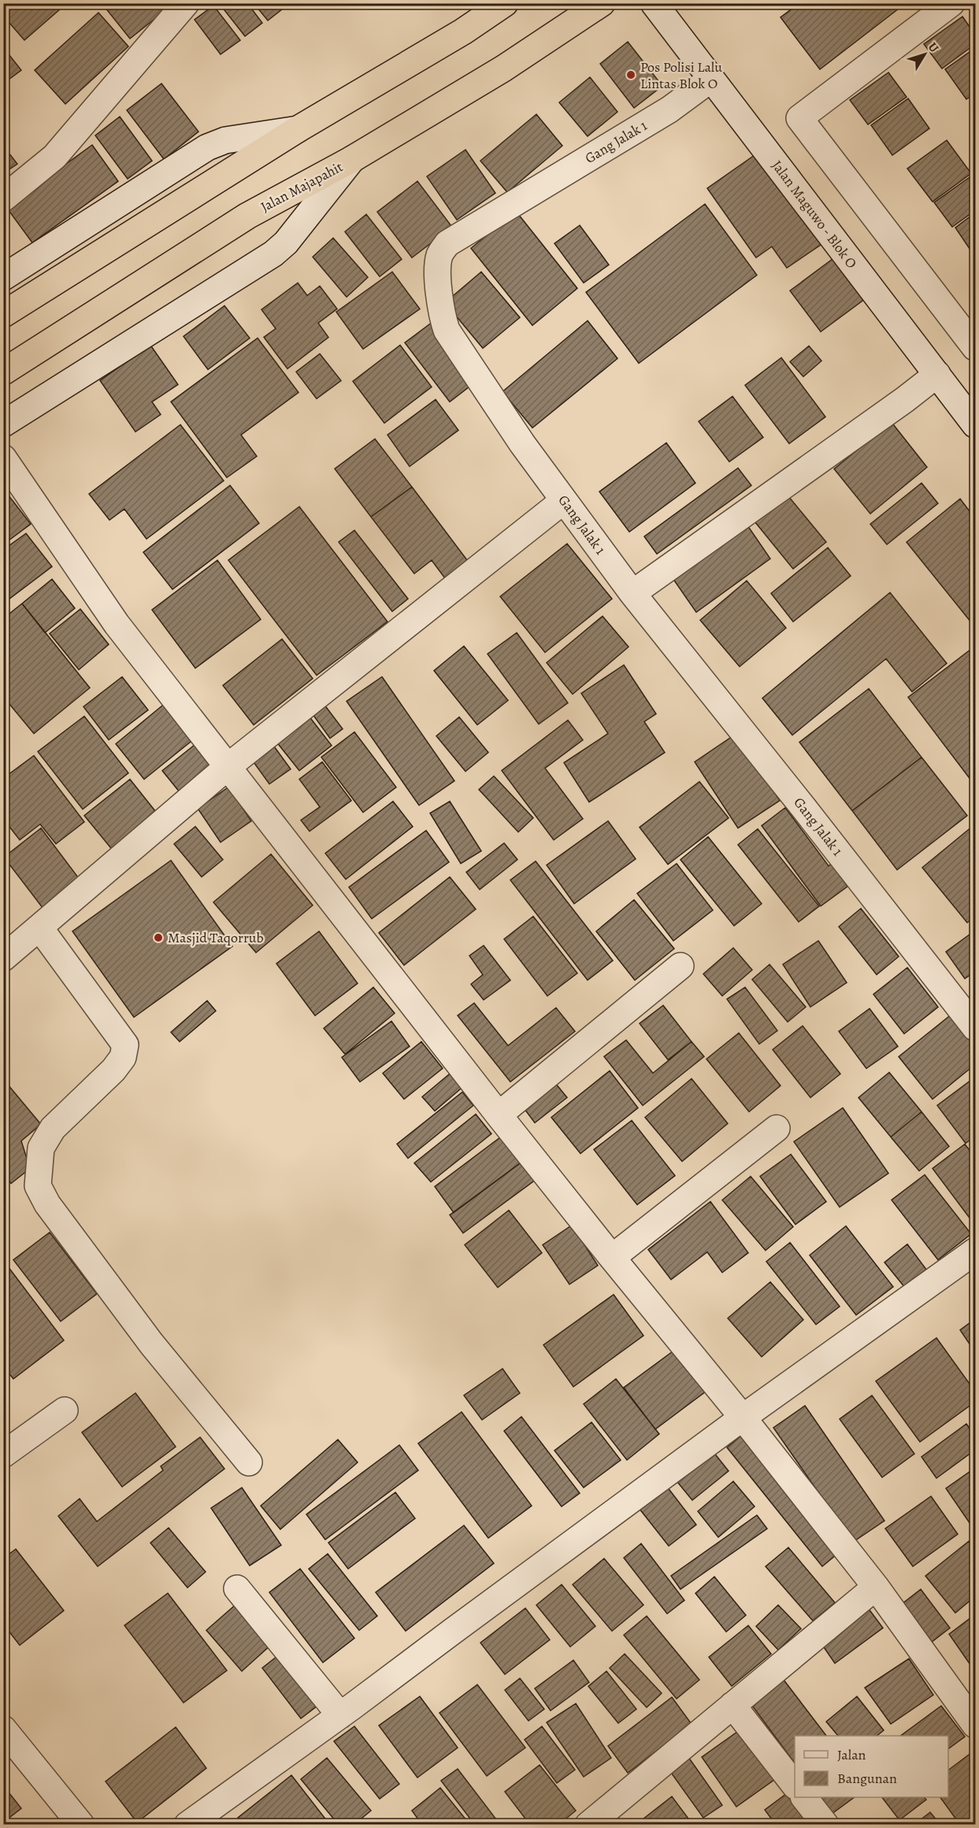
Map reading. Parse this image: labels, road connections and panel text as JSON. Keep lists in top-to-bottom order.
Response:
{
  "streets": {
    "highway": ["Jalan Majapahit"],
    "street": ["Gang Jalak 1", "Jalan Maguwo - Blok O"]
  },
  "crossings": [
    ["Gang Jalak 1", "Jalan Maguwo - Blok O"]
  ],
  "places": ["Pos Polisi Lalu Lintas Blok O", "Masjid Taqorrub"],
  "legend": ["Jalan", "Bangunan"],
  "north": "top right"
}
